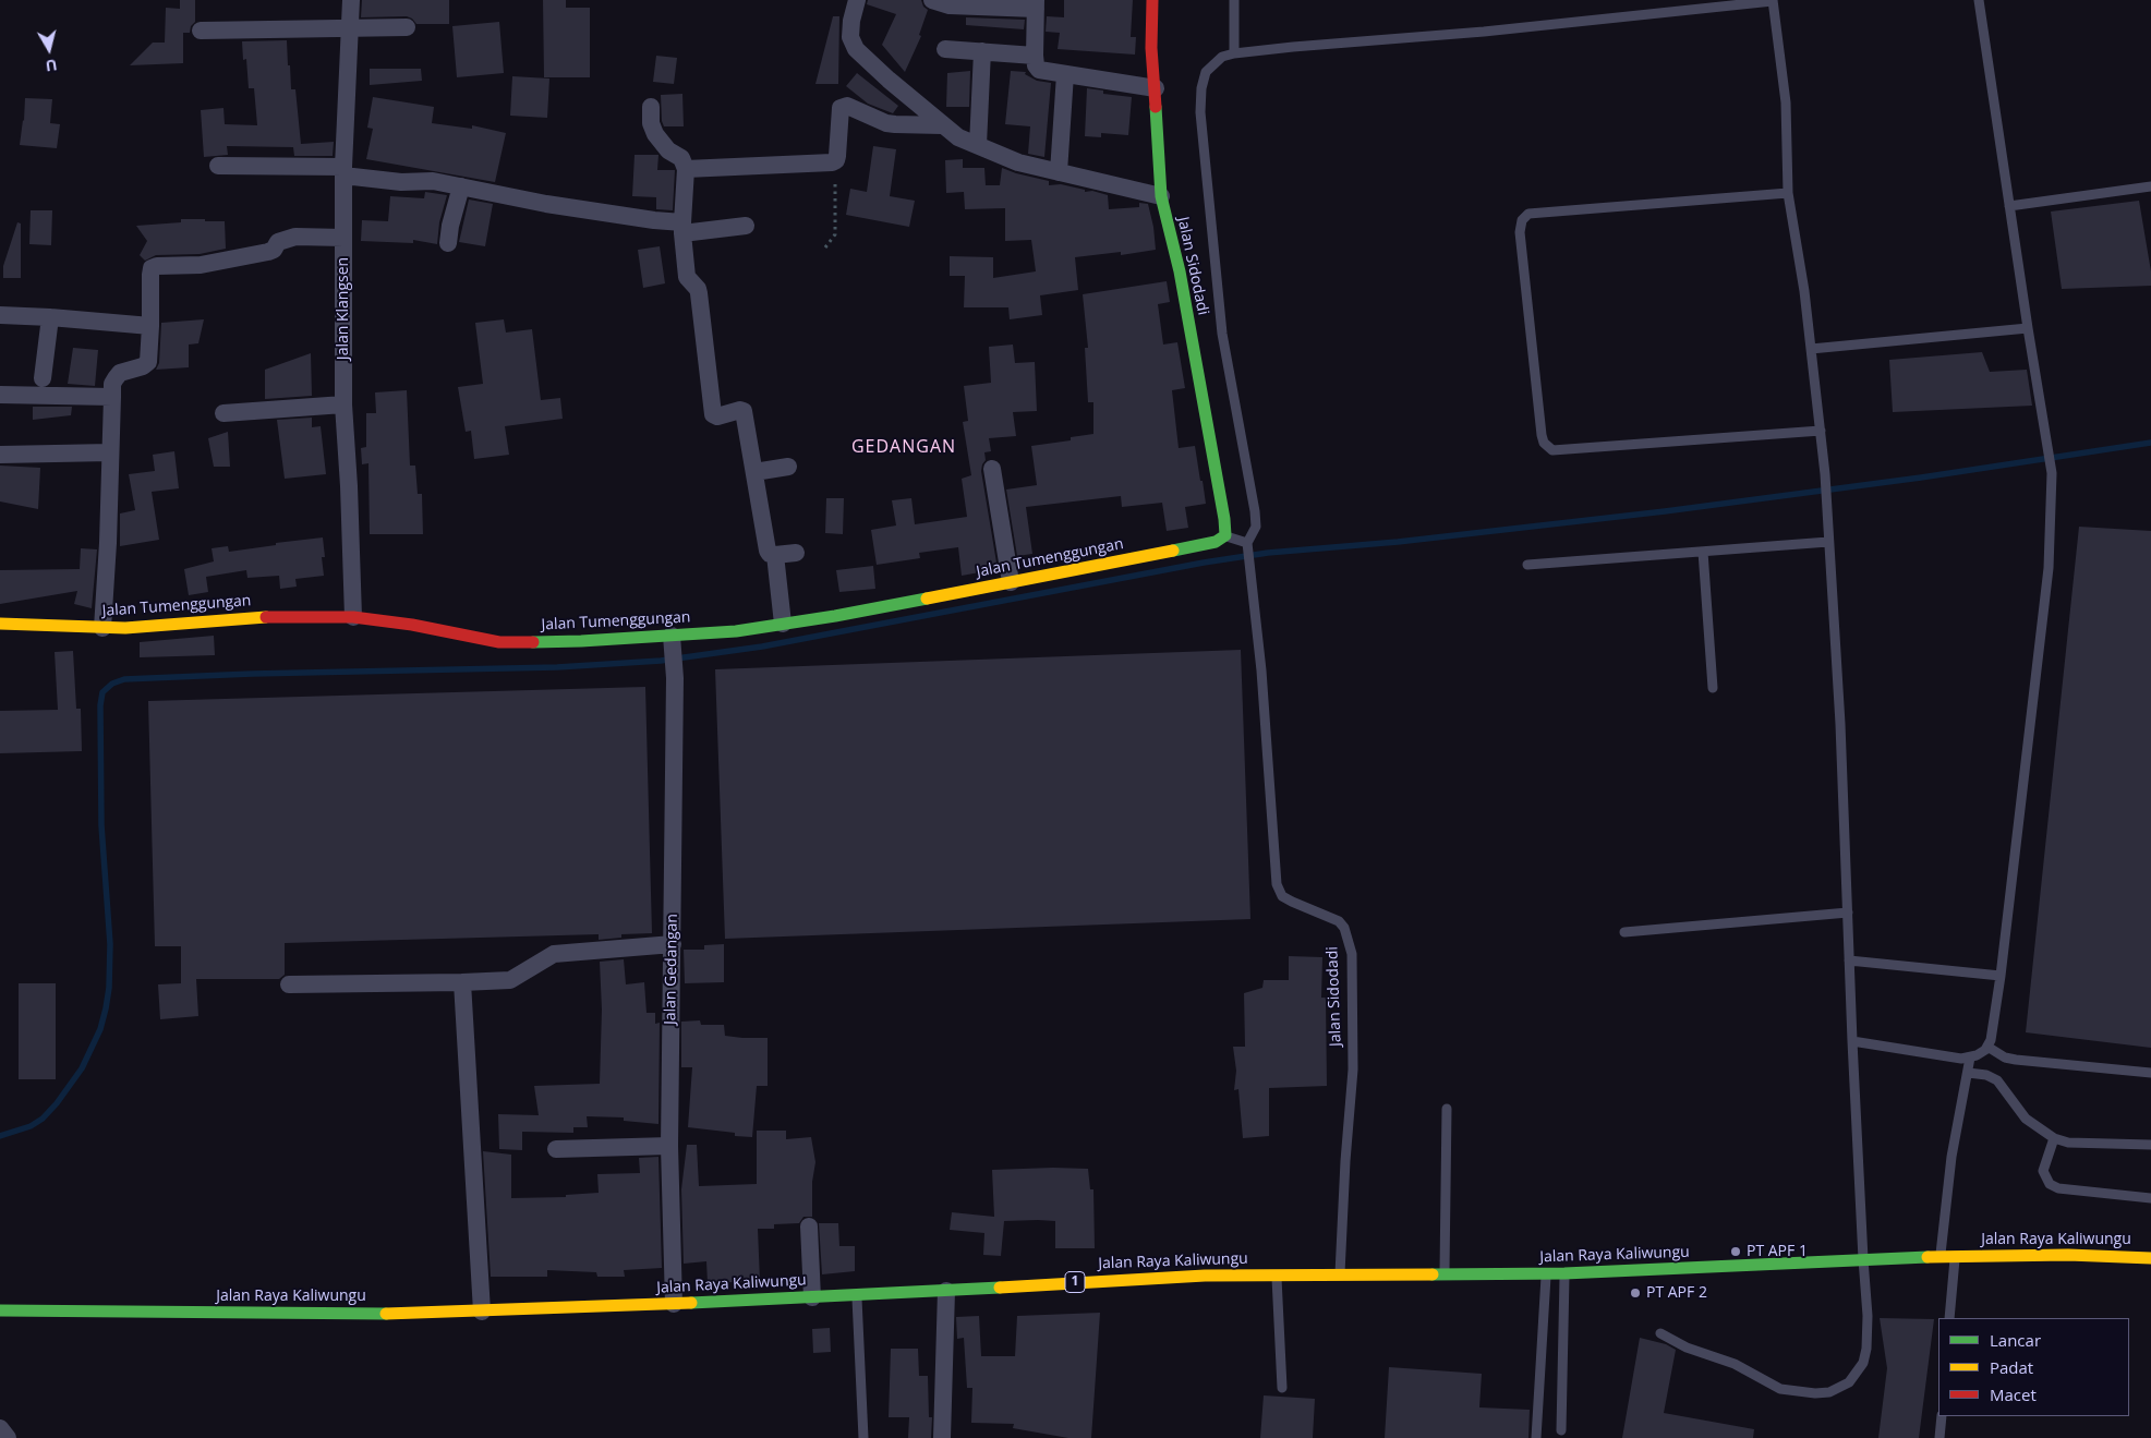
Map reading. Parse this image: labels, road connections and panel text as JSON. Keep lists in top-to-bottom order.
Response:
{
  "streets": {
    "main road": [
      "Jalan Sidodadi",
      "Jalan Tumenggungan",
      "Jalan Raya Kaliwungu",
      "1"
    ],
    "street": ["Jalan Klangsen", "Jalan Gedangan"]
  },
  "crossings": [
    ["Jalan Sidodadi", "Jalan Tumenggungan"],
    ["Jalan Sidodadi", "Jalan Raya Kaliwungu"],
    ["Jalan Klangsen", "Jalan Tumenggungan"],
    ["Jalan Tumenggungan", "Jalan Gedangan"],
    ["Jalan Gedangan", "Jalan Raya Kaliwungu"]
  ],
  "districts": ["GEDANGAN"],
  "places": ["PT APF 1", "PT APF 2"],
  "legend": ["Lancar", "Padat", "Macet"],
  "north": "bottom"
}
